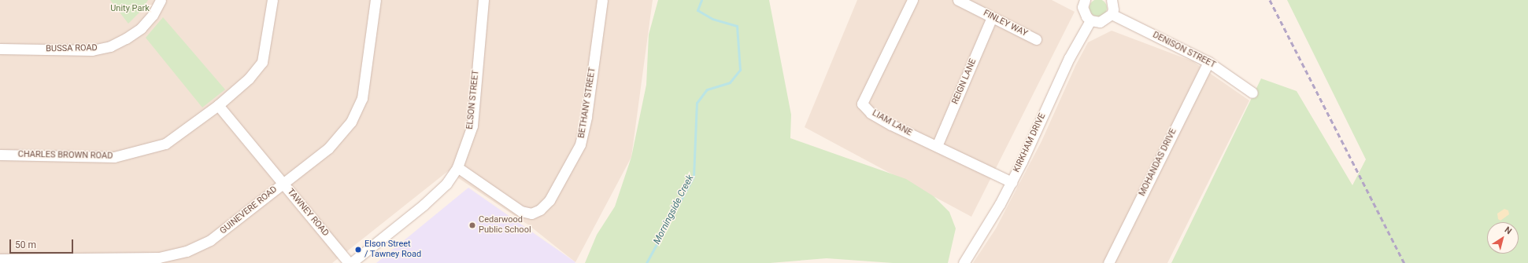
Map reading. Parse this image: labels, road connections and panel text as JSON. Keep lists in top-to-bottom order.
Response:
{
  "streets": {
    "street": [
      "FINLEY WAY",
      "BUSSA ROAD",
      "DENISON STREET",
      "REIGN LANE",
      "ELSON STREET",
      "BETHANY STREET",
      "LIAM LANE",
      "KIRKHAM DRIVE",
      "CHARLES BROWN ROAD",
      "MOHANDAS DRIVE",
      "GUINEVERE ROAD",
      "TAWNEY ROAD"
    ]
  },
  "crossings": [
    ["FINLEY WAY", "REIGN LANE"],
    ["DENISON STREET", "MOHANDAS DRIVE"],
    ["REIGN LANE", "LIAM LANE"],
    ["ELSON STREET", "BETHANY STREET"],
    ["ELSON STREET", "TAWNEY ROAD"],
    ["LIAM LANE", "KIRKHAM DRIVE"],
    ["CHARLES BROWN ROAD", "TAWNEY ROAD"],
    ["GUINEVERE ROAD", "TAWNEY ROAD"]
  ],
  "water": ["Morningside Creek"],
  "parks": ["Unity Park"],
  "places": ["Cedarwood Public School", "Elson Street / Tawney Road"],
  "scale_bar": "50 m",
  "north": "top right"
}
